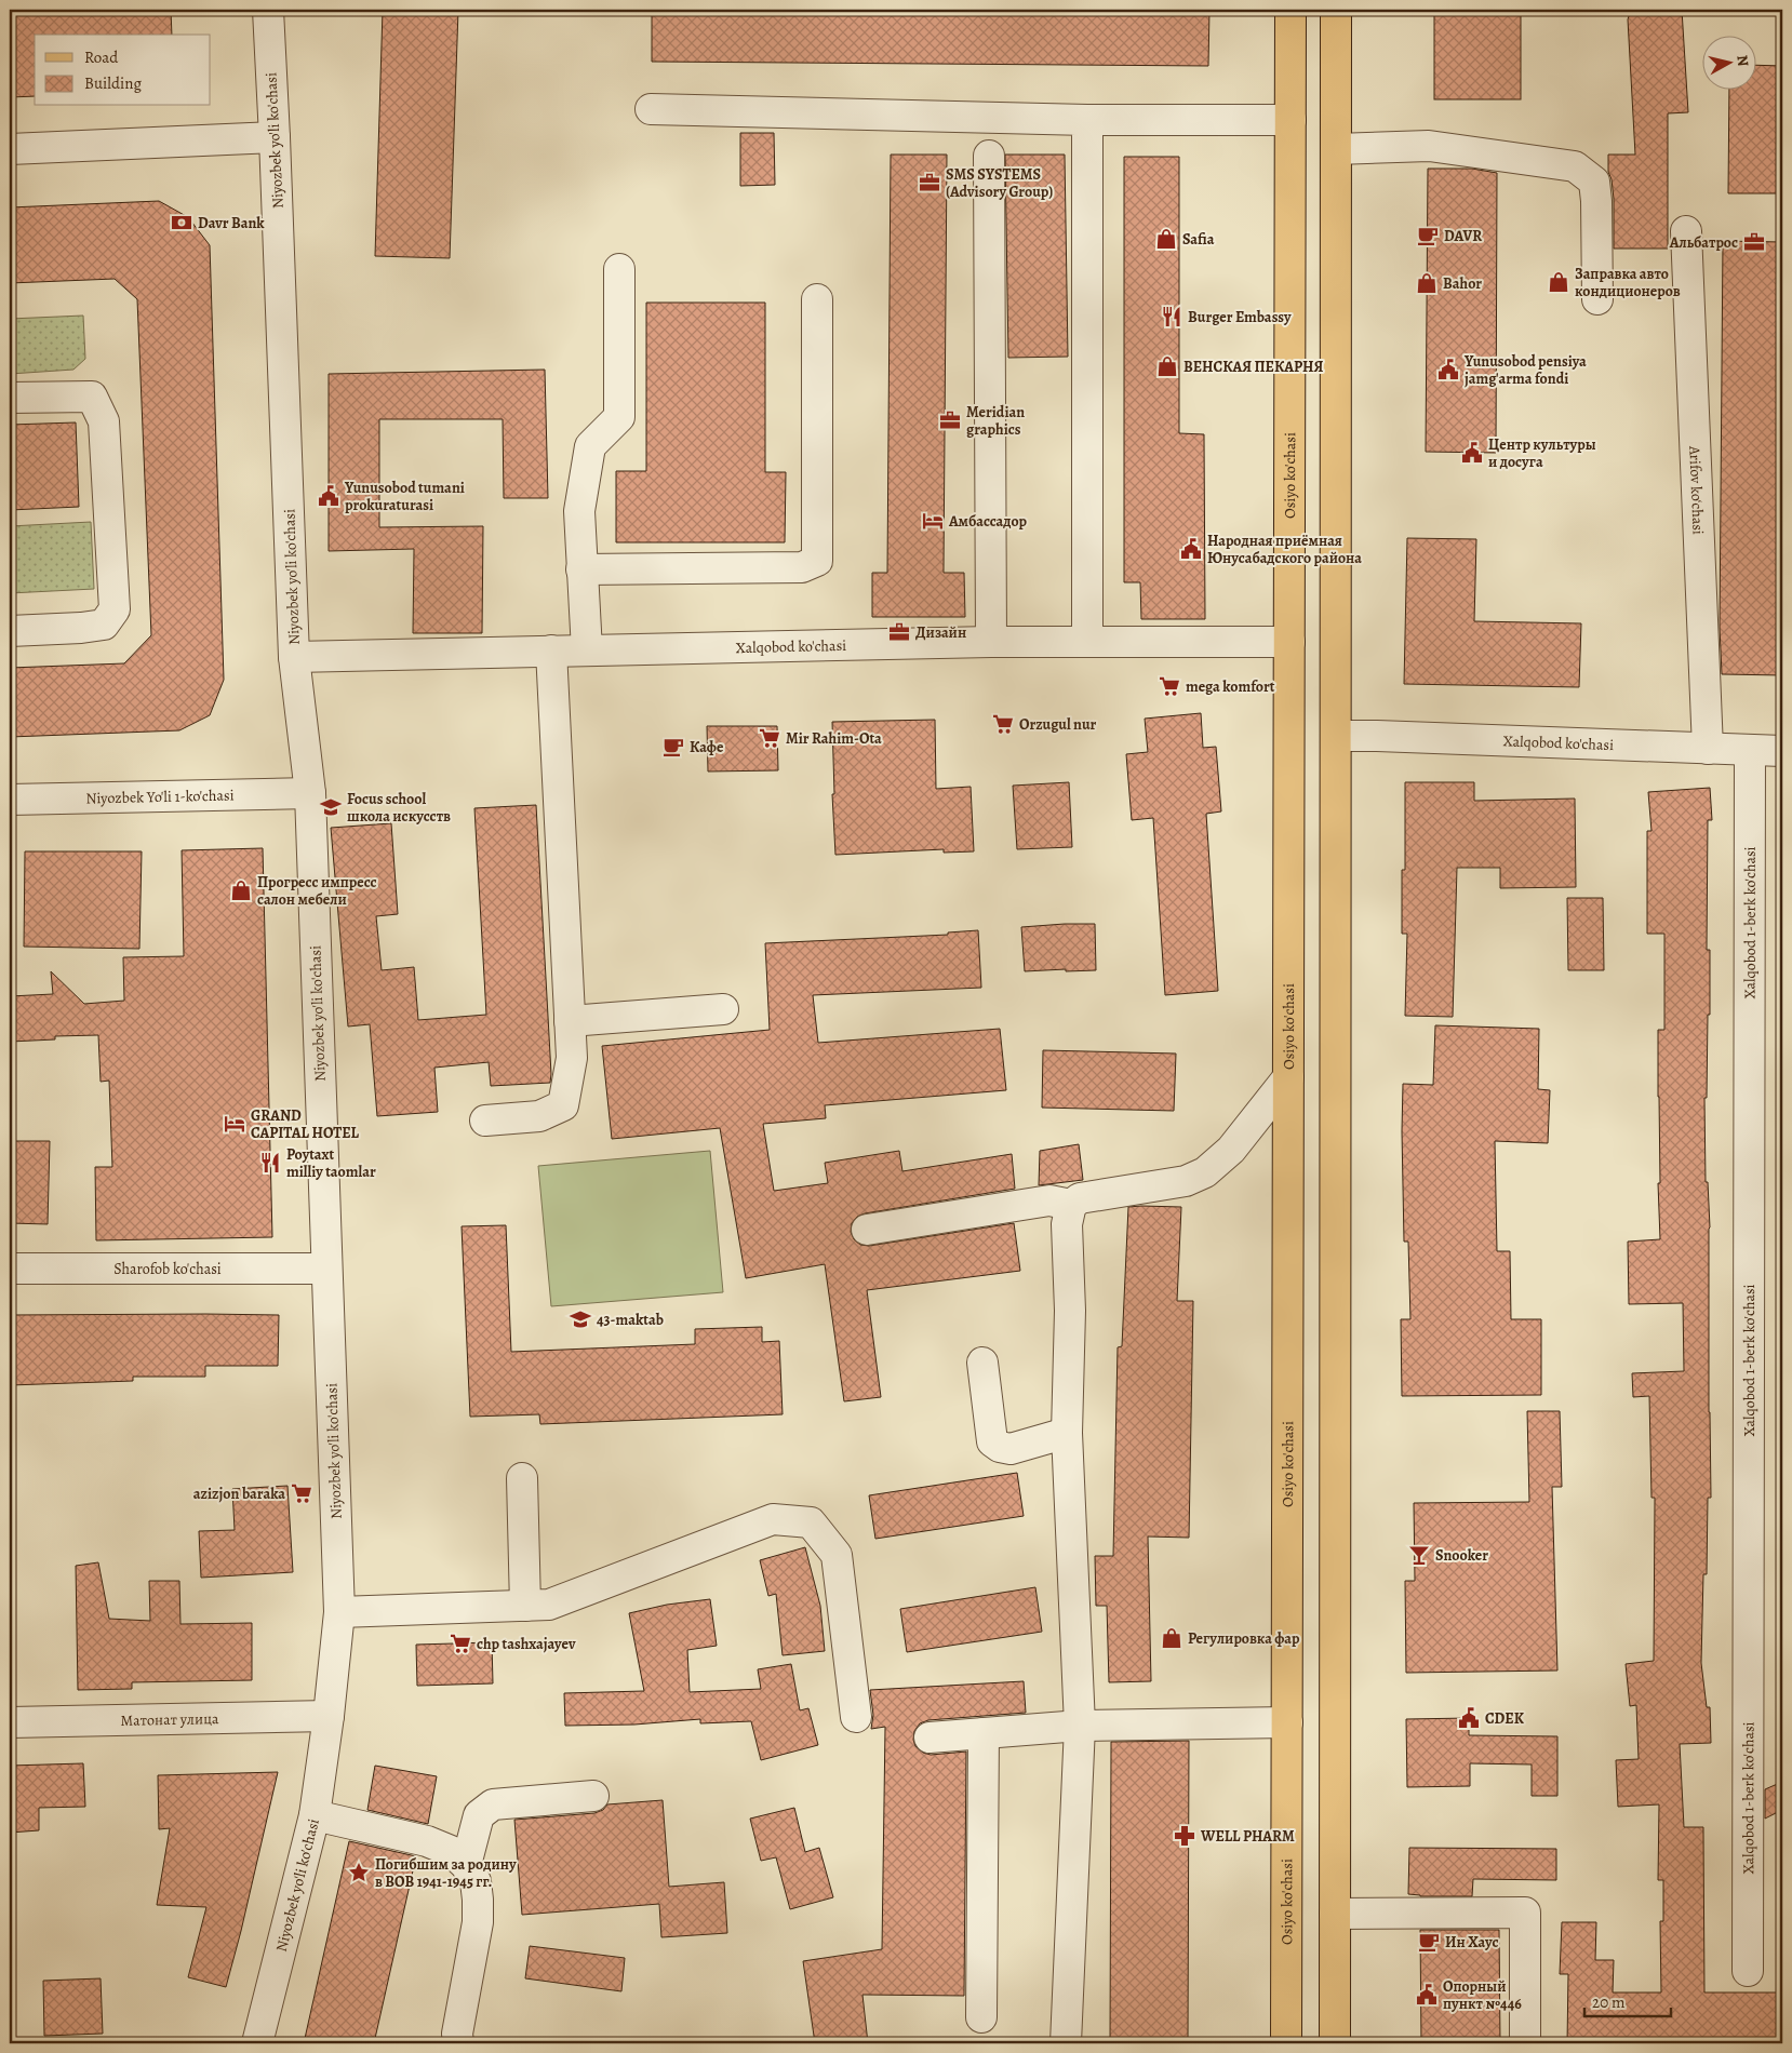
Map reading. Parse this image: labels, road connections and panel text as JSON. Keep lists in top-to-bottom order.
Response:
{
  "streets": {
    "main road": ["Osiyo ko'chasi"],
    "street": [
      "Niyozbek yo'li ko'chasi",
      "Arifov ko‘chasi",
      "Xalqobod ko'chasi",
      "Niyozbek Yo'li 1-ko'chasi",
      "Xalqobod 1-berk ko'chasi",
      "Sharofob ko'chasi",
      "Матонат улица"
    ]
  },
  "crossings": [
    ["Niyozbek yo'li ko'chasi", "Xalqobod ko'chasi"],
    ["Niyozbek yo'li ko'chasi", "Niyozbek Yo'li 1-ko'chasi"],
    ["Niyozbek yo'li ko'chasi", "Sharofob ko'chasi"],
    ["Niyozbek yo'li ko'chasi", "Матонат улица"],
    ["Osiyo ko'chasi", "Xalqobod ko'chasi"],
    ["Arifov ko‘chasi", "Xalqobod ko'chasi"],
    ["Xalqobod ko'chasi", "Xalqobod 1-berk ko'chasi"]
  ],
  "places": {
    "office": [
      "SMS SYSTEMS (Advisory Group)",
      "Альбатрос",
      "Meridian graphics",
      "Дизайн"
    ],
    "bank": ["Davr Bank"],
    "cafe": ["DAVR", "Кафе", "Ин Хаус"],
    "shop": [
      "Safia",
      "Заправка авто кондиционеров",
      "Bahor",
      "ВЕНСКАЯ ПЕКАРНЯ",
      "Прогресс импресс салон мебели",
      "Регулировка фар"
    ],
    "restaurant": ["Burger Embassy", "Poytaxt milliy taomlar"],
    "public building": [
      "Yunusobod pensiya jamg'arma fondi",
      "Центр культуры и досуга",
      "Yunusobod tumani prokuraturasi",
      "Народная приёмная Юнусабадского района",
      "CDEK",
      "Опорный пункт №446"
    ],
    "hotel": ["Амбассадор", "GRAND CAPITAL HOTEL"],
    "supermarket": [
      "mega komfort",
      "Orzugul nur",
      "Mir Rahim-Ota",
      "azizjon baraka",
      "chp tashxajayev"
    ],
    "school or university": ["Focus school школа искусств", "43-maktab"],
    "bar": ["Snooker"],
    "pharmacy": ["WELL PHARM"],
    "place": ["Погибшим за родину в ВОВ 1941-1945 гг."]
  },
  "legend": ["Road", "Building"],
  "scale_bar": "20 m",
  "north": "right"
}
